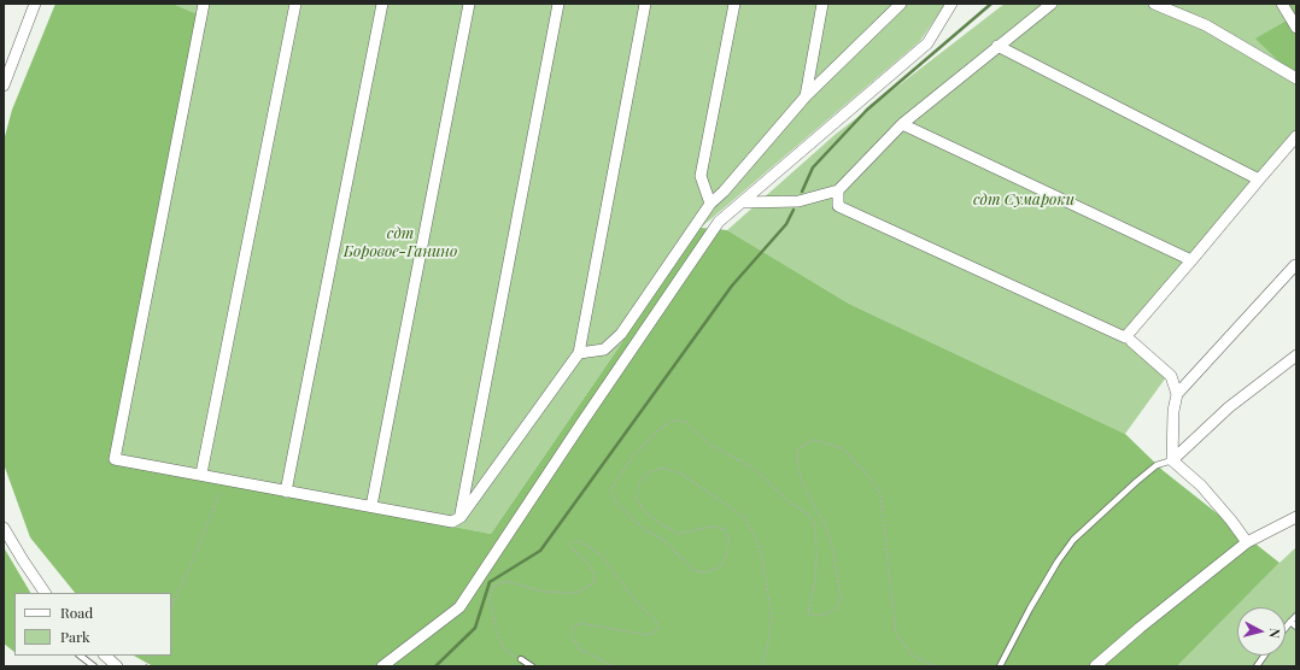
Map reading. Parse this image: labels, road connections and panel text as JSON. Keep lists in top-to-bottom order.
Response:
{
  "parks": ["сдт Сумароки", "сдт Боровое-Ганино"],
  "legend": ["Road", "Park"],
  "north": "right"
}
